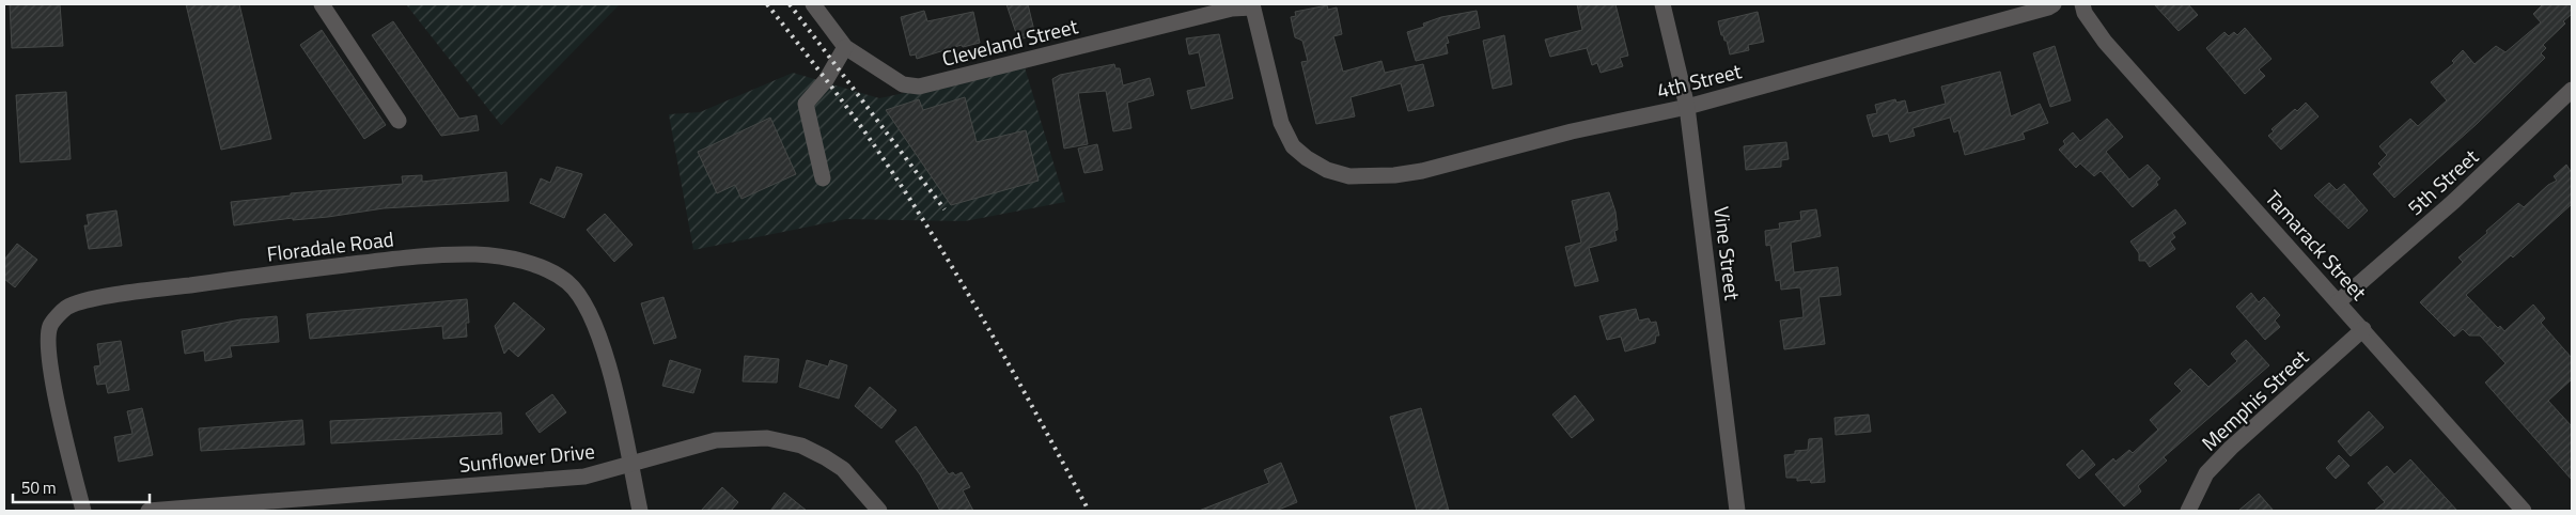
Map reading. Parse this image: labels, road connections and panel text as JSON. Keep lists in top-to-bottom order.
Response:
{
  "streets": {
    "street": [
      "Cleveland Street",
      "4th Street",
      "5th Street",
      "Tamarack Street",
      "Floradale Road",
      "Vine Street",
      "Memphis Street",
      "Sunflower Drive"
    ]
  },
  "crossings": [
    ["Cleveland Street", "4th Street"],
    ["4th Street", "Vine Street"],
    ["5th Street", "Tamarack Street"],
    ["Tamarack Street", "Memphis Street"],
    ["Floradale Road", "Sunflower Drive"]
  ],
  "scale_bar": "50 m"
}
